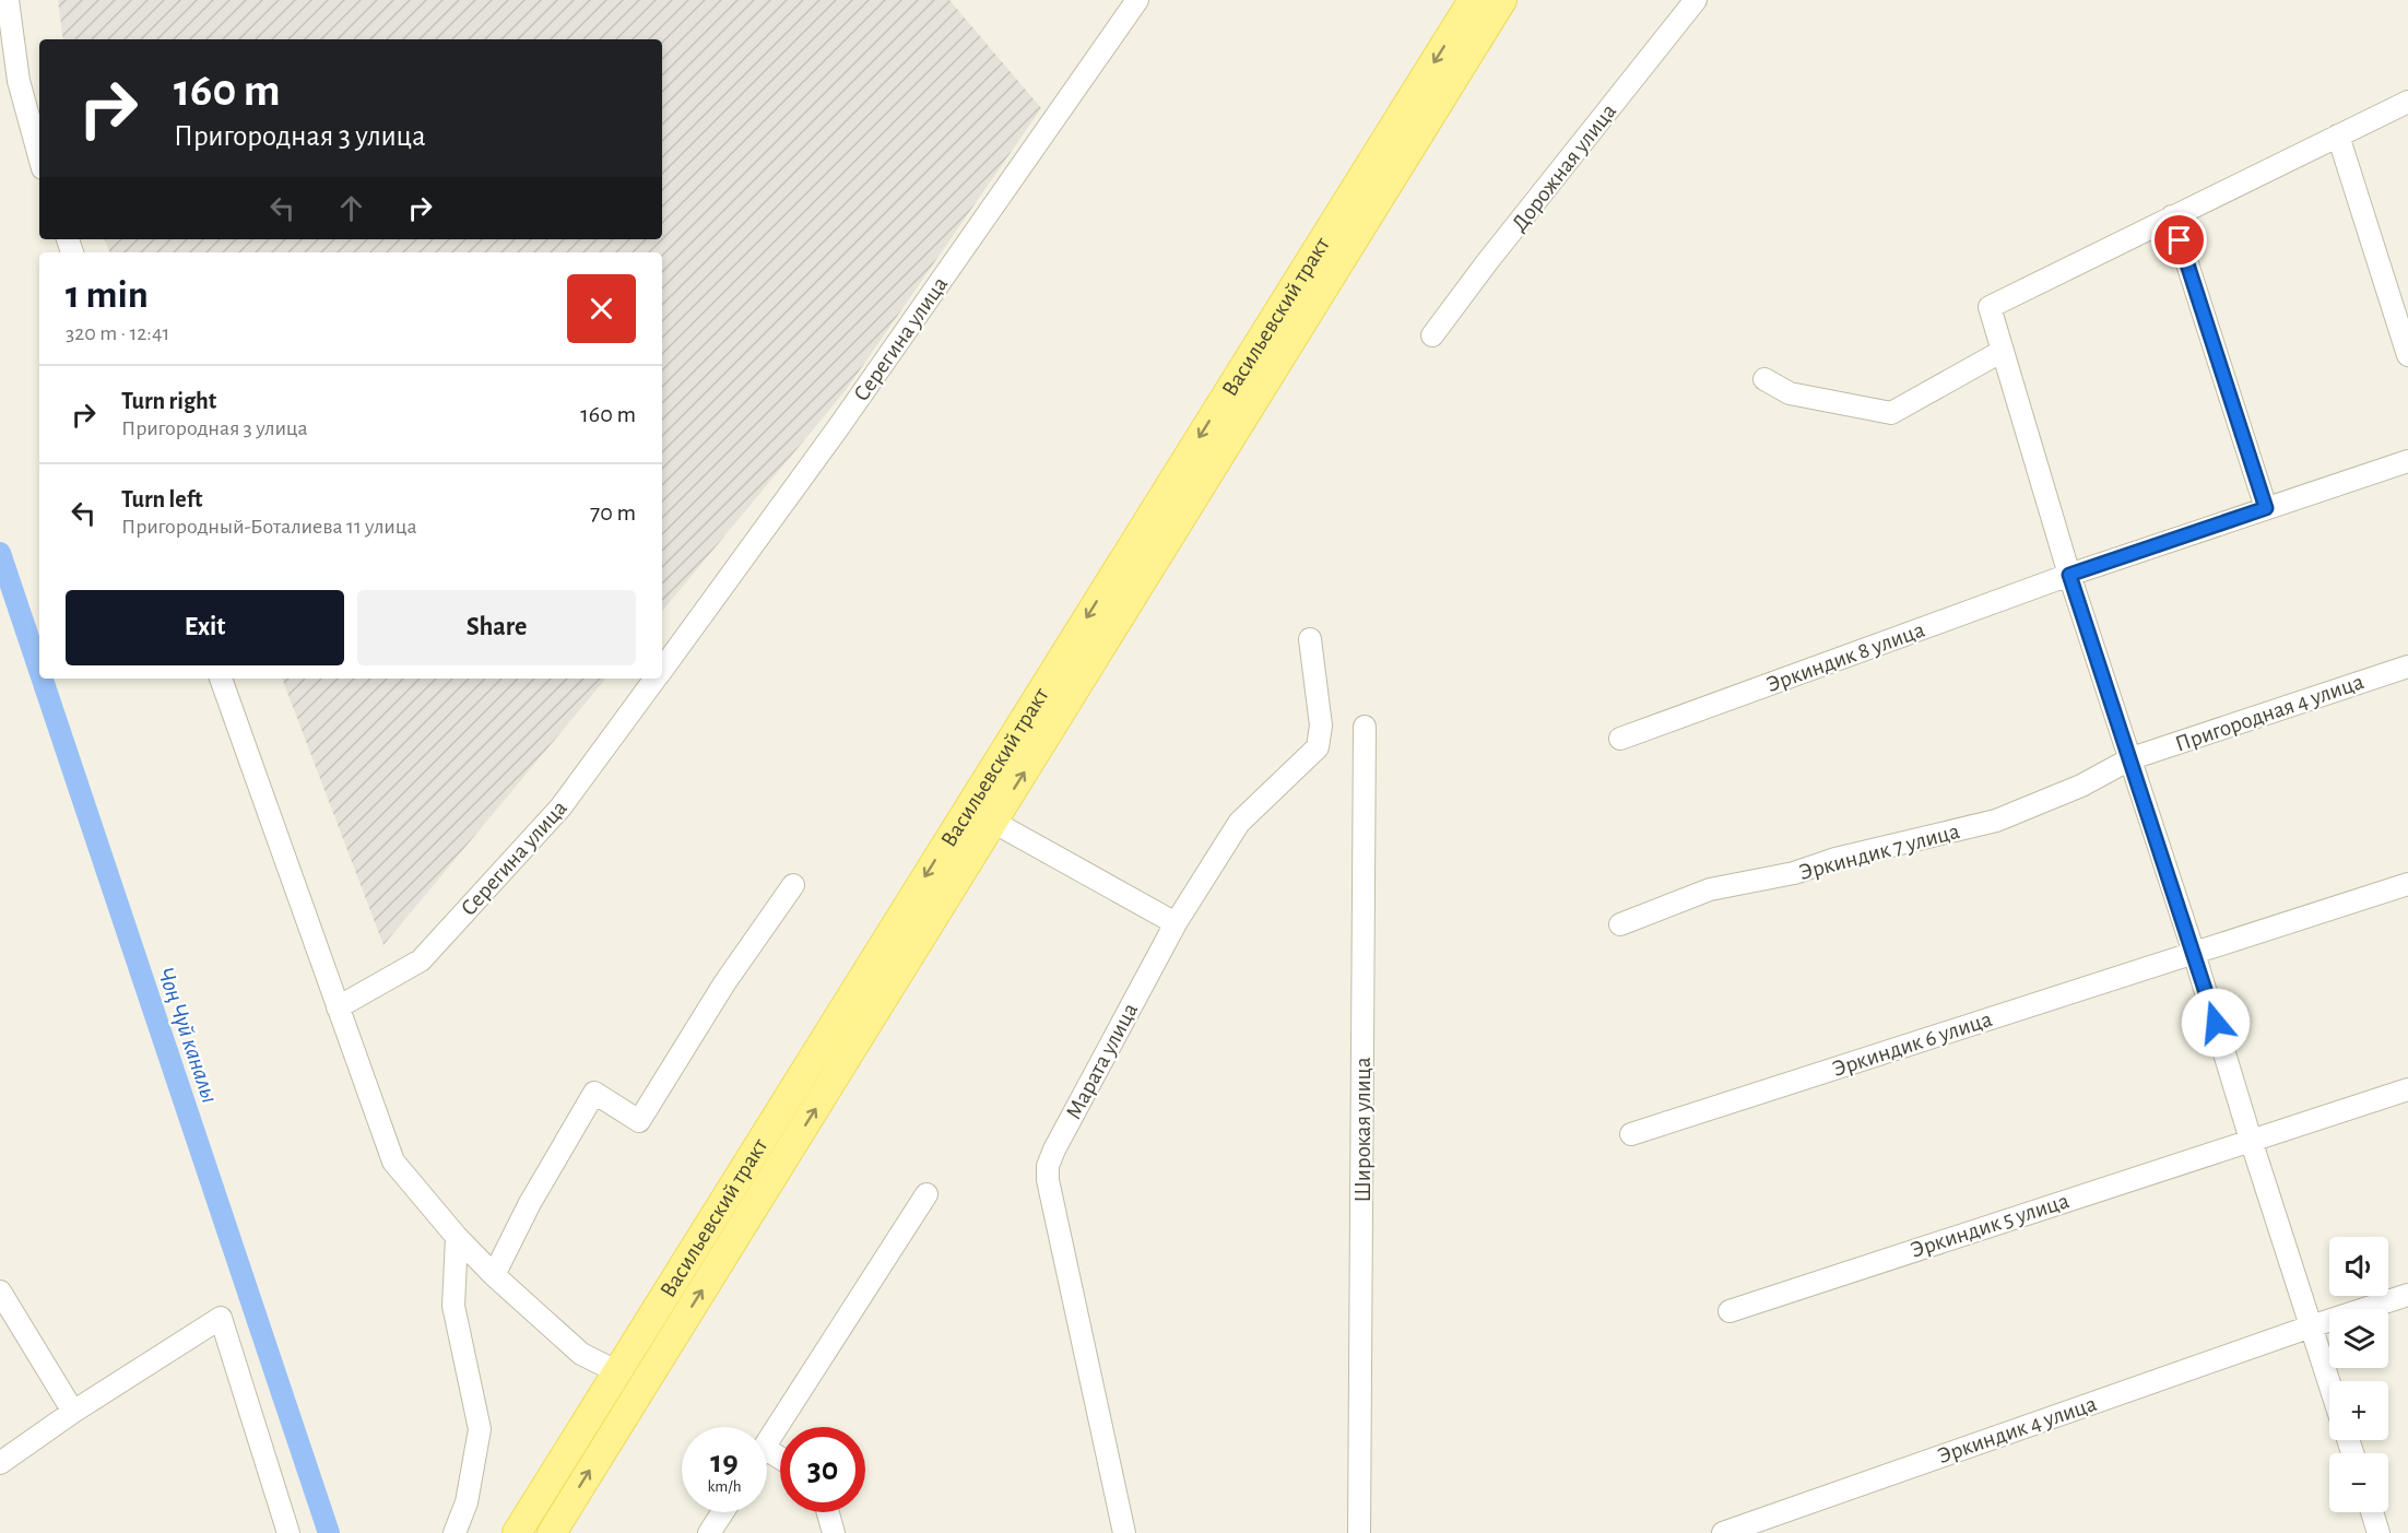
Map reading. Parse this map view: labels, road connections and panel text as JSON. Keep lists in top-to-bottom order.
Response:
{
  "streets": {
    "main road": ["Васильевский тракт"],
    "street": [
      "Дорожная улица",
      "Серегина улица",
      "Эркиндик 8 улица",
      "Пригородная 4 улица",
      "Эркиндик 7 улица",
      "Эркиндик 6 улица",
      "Марата улица",
      "Широкая улица",
      "Эркиндик 5 улица",
      "Эркиндик 4 улица"
    ]
  },
  "crossings": [
    ["Пригородная 4 улица", "Эркиндик 7 улица"]
  ],
  "water": ["Чоң Чүй каналы"],
  "page": {
    "turn": ["160 m", "Пригородная 3 улица"],
    "heading": ["1 min", "320 m · 12:41"],
    "list": [
      {
        "name": "Turn right",
        "note": "Пригородная 3 улица",
        "value": "160 m"
      },
      {
        "name": "Turn left",
        "note": "Пригородный-Боталиева 11 улица",
        "value": "70 m"
      }
    ],
    "buttons": ["Exit", "Share"],
    "map_buttons": ["+", "−"],
    "speed": "19 km/h",
    "limit": "30"
  }
}
